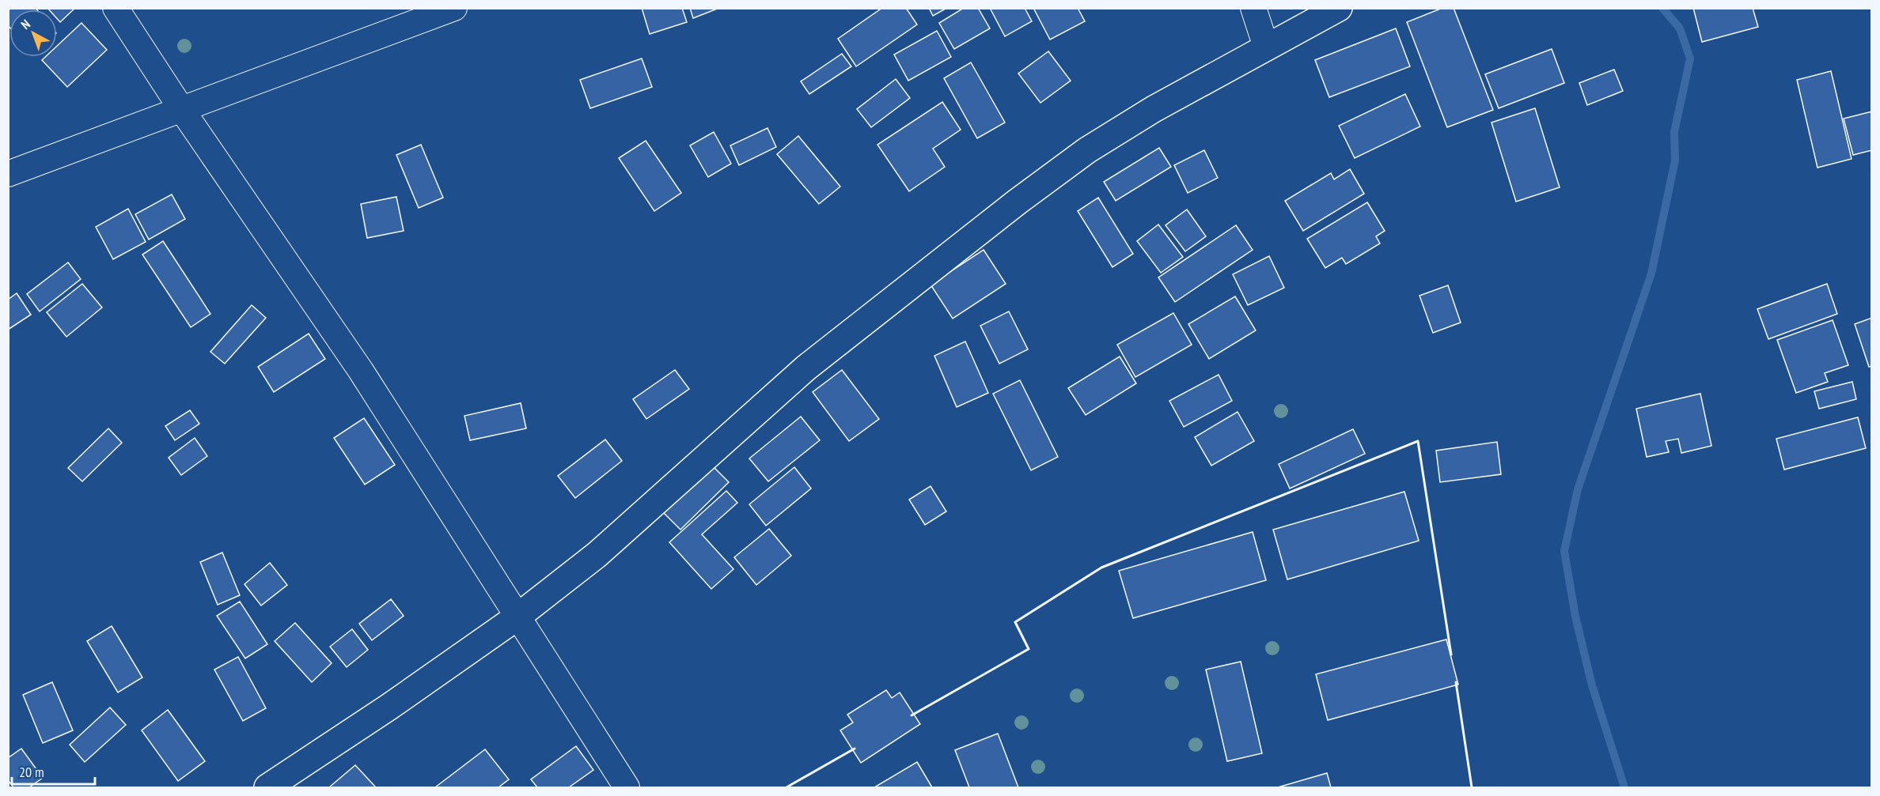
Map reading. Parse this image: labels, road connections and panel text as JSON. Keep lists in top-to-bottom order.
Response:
{
  "scale_bar": "20 m",
  "north": "top left"
}
